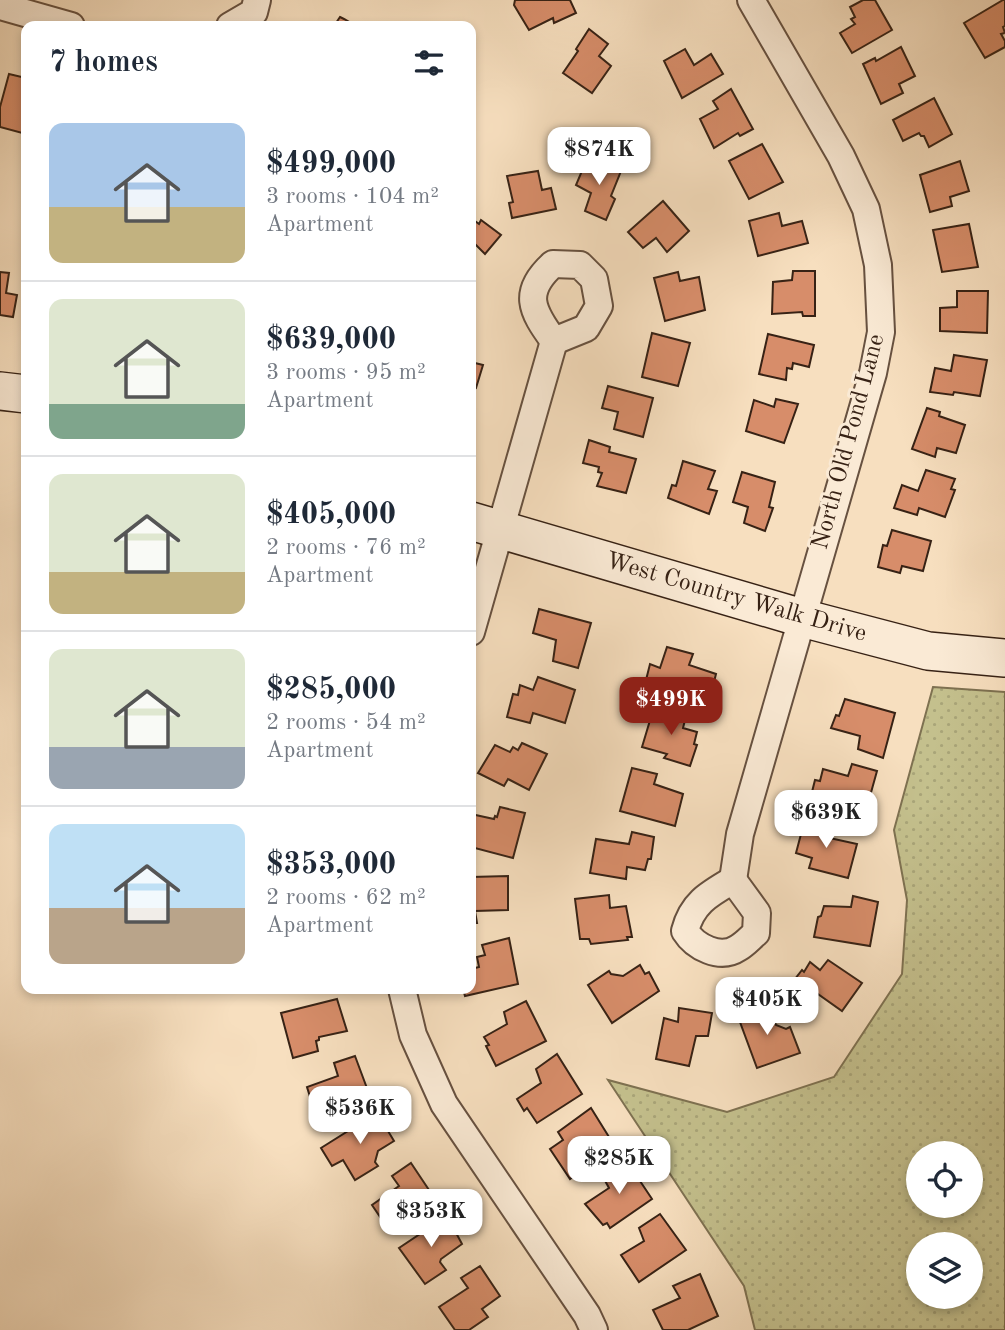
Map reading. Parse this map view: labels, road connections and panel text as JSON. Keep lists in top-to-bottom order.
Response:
{
  "streets": {
    "street": ["North Old Pond Lane", "West Country Walk Drive"]
  },
  "crossings": [
    ["North Old Pond Lane", "West Country Walk Drive"]
  ],
  "page": {
    "heading": "7 homes",
    "list": [
      {
        "name": "$499,000",
        "note": "3 rooms · 104 m² · Apartment"
      },
      {
        "name": "$639,000",
        "note": "3 rooms · 95 m² · Apartment"
      },
      {
        "name": "$405,000",
        "note": "2 rooms · 76 m² · Apartment"
      },
      {
        "name": "$285,000",
        "note": "2 rooms · 54 m² · Apartment"
      },
      {
        "name": "$353,000",
        "note": "2 rooms · 62 m² · Apartment"
      }
    ],
    "price": [
      "$874K",
      "$499K",
      "$639K",
      "$405K",
      "$536K",
      "$285K",
      "$353K"
    ]
  }
}
